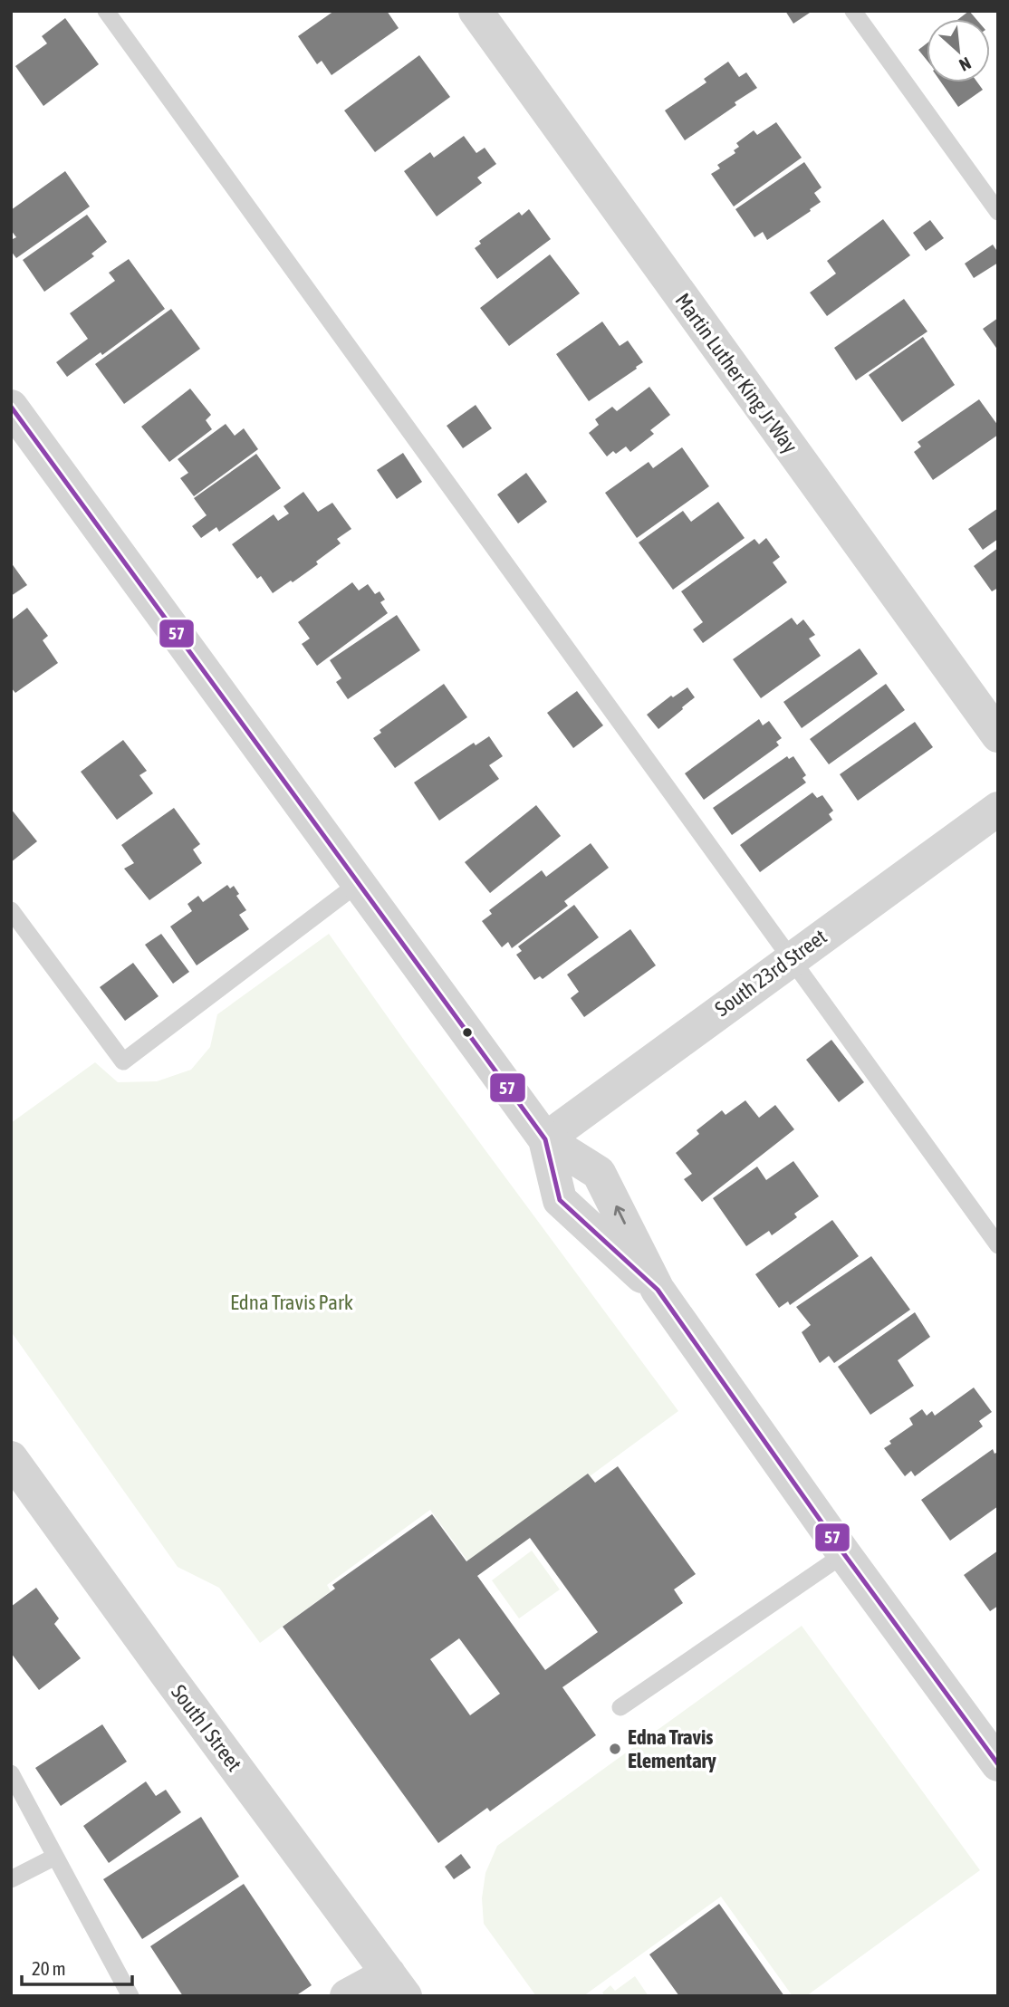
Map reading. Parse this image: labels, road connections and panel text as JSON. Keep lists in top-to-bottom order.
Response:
{
  "streets": {
    "street": ["Martin Luther King Jr Way", "South 23rd Street", "South I Street"]
  },
  "parks": ["Edna Travis Park"],
  "places": ["Edna Travis Elementary"],
  "lines": ["transit line 57"],
  "scale_bar": "20 m",
  "north": "bottom right"
}
